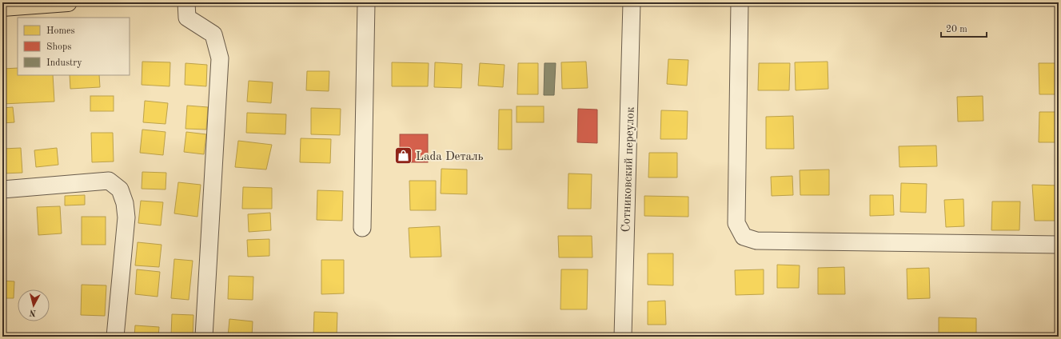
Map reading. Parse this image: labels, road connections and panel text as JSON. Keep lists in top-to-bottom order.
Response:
{
  "streets": {
    "street": ["Сотниковский переулок"]
  },
  "places": {
    "shop": ["Lada Dеталь"]
  },
  "legend": ["Homes", "Shops", "Industry"],
  "scale_bar": "20 m",
  "north": "bottom"
}
